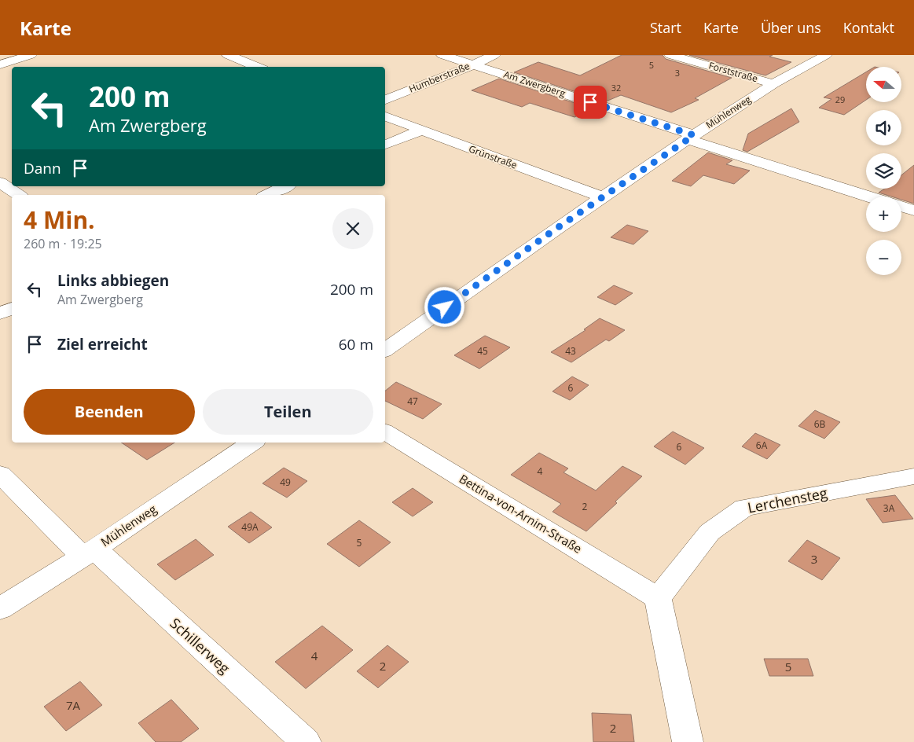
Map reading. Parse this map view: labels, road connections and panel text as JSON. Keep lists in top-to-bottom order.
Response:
{
  "streets": {
    "street": [
      "Forststraße",
      "Humberstraße",
      "Am Zwergberg",
      "Mühlenweg",
      "Grünstraße",
      "Lerchensteg",
      "Bettina-von-Arnim-Straße",
      "Schillerweg"
    ]
  },
  "crossings": [
    ["Forststraße", "Mühlenweg"],
    ["Humberstraße", "Am Zwergberg"],
    ["Am Zwergberg", "Mühlenweg"],
    ["Mühlenweg", "Grünstraße"],
    ["Mühlenweg", "Schillerweg"],
    ["Lerchensteg", "Bettina-von-Arnim-Straße"]
  ],
  "house_numbers": [
    "5",
    "3",
    "32",
    "29",
    "45",
    "43",
    "6",
    "47",
    "6B",
    "6A",
    "6",
    "4",
    "49",
    "2",
    "3A",
    "49A",
    "5",
    "3",
    "4",
    "2",
    "5",
    "7A",
    "2"
  ],
  "north": "left",
  "page": {
    "header": "Karte",
    "nav": [
      "Start",
      "Karte",
      "Über uns",
      "Kontakt"
    ],
    "map_buttons": ["+", "−"],
    "turn": ["200 m", "Am Zwergberg"],
    "then": "Dann",
    "heading": ["4 Min.", "260 m · 19:25"],
    "list": [
      {
        "name": "Links abbiegen",
        "note": "Am Zwergberg",
        "value": "200 m"
      },
      {
        "name": "Ziel erreicht",
        "value": "60 m"
      }
    ],
    "buttons": ["Beenden", "Teilen"]
  }
}
